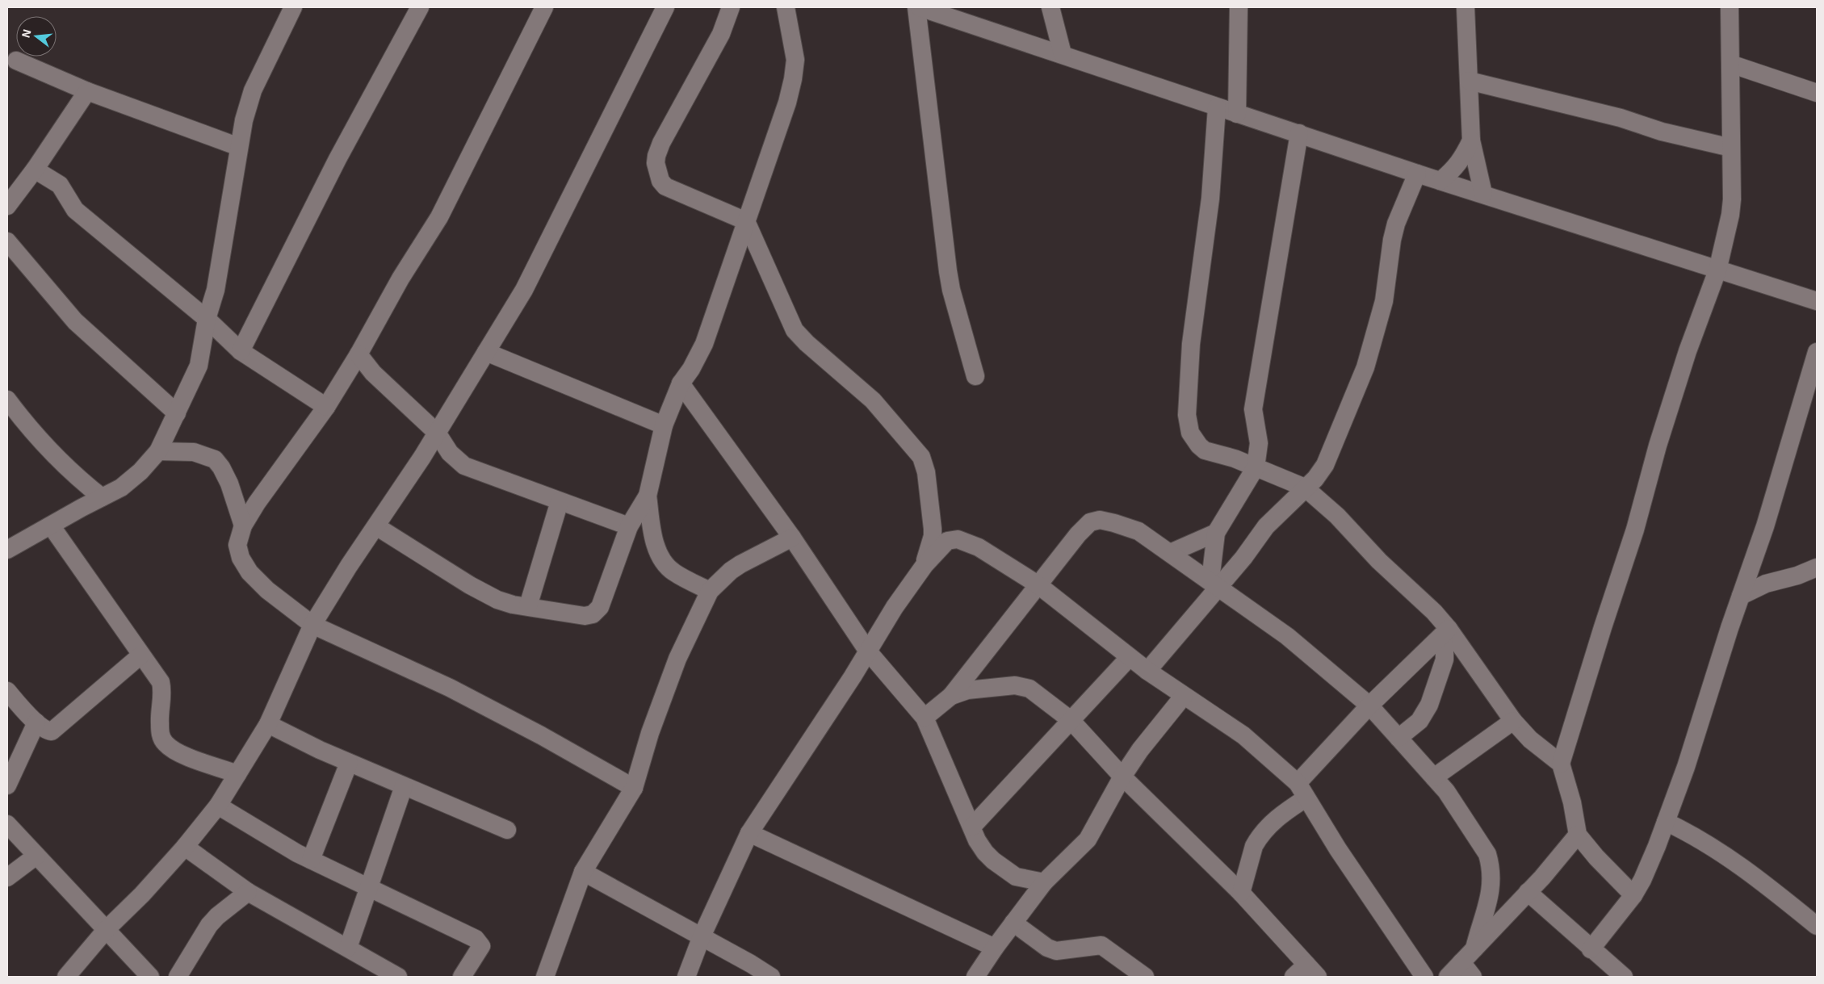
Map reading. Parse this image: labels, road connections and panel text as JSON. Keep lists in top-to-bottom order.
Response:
{
  "north": "left"
}
